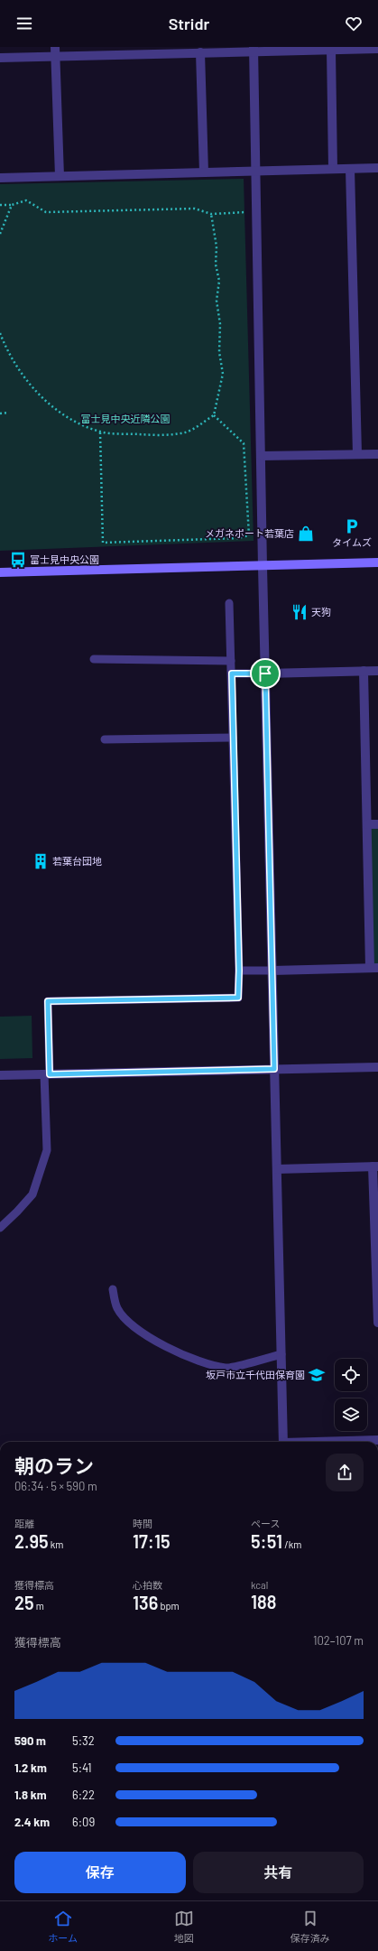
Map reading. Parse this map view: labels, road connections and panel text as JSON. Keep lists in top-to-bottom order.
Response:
{
  "parks": ["富士見中央近隣公園"],
  "places": {
    "parking": ["タイムズ"],
    "shop": ["メガネポート若葉店"],
    "bus stop": ["富士見中央公園"],
    "restaurant": ["天狗"],
    "building": ["若葉台団地"],
    "school or university": ["坂戸市立千代田保育園"]
  },
  "page": {
    "header": "Stridr",
    "heading": ["朝のラン", "06:34 · 5 × 590 m"],
    "stats": [
      ["距離", "2.95 km"],
      ["時間", "17:15"],
      ["ペース", "5:51 /km"],
      ["獲得標高", "25 m"],
      ["心拍数", "136 bpm"],
      ["kcal", "188"]
    ],
    "chart": ["獲得標高", "102–107 m"],
    "list": [
      {
        "name": "590 m",
        "note": "5:32"
      },
      {
        "name": "1.2 km",
        "note": "5:41"
      },
      {
        "name": "1.8 km",
        "note": "6:22"
      },
      {
        "name": "2.4 km",
        "note": "6:09"
      }
    ],
    "buttons": ["保存", "共有"],
    "tabs": ["ホーム", "地図", "保存済み"]
  }
}
